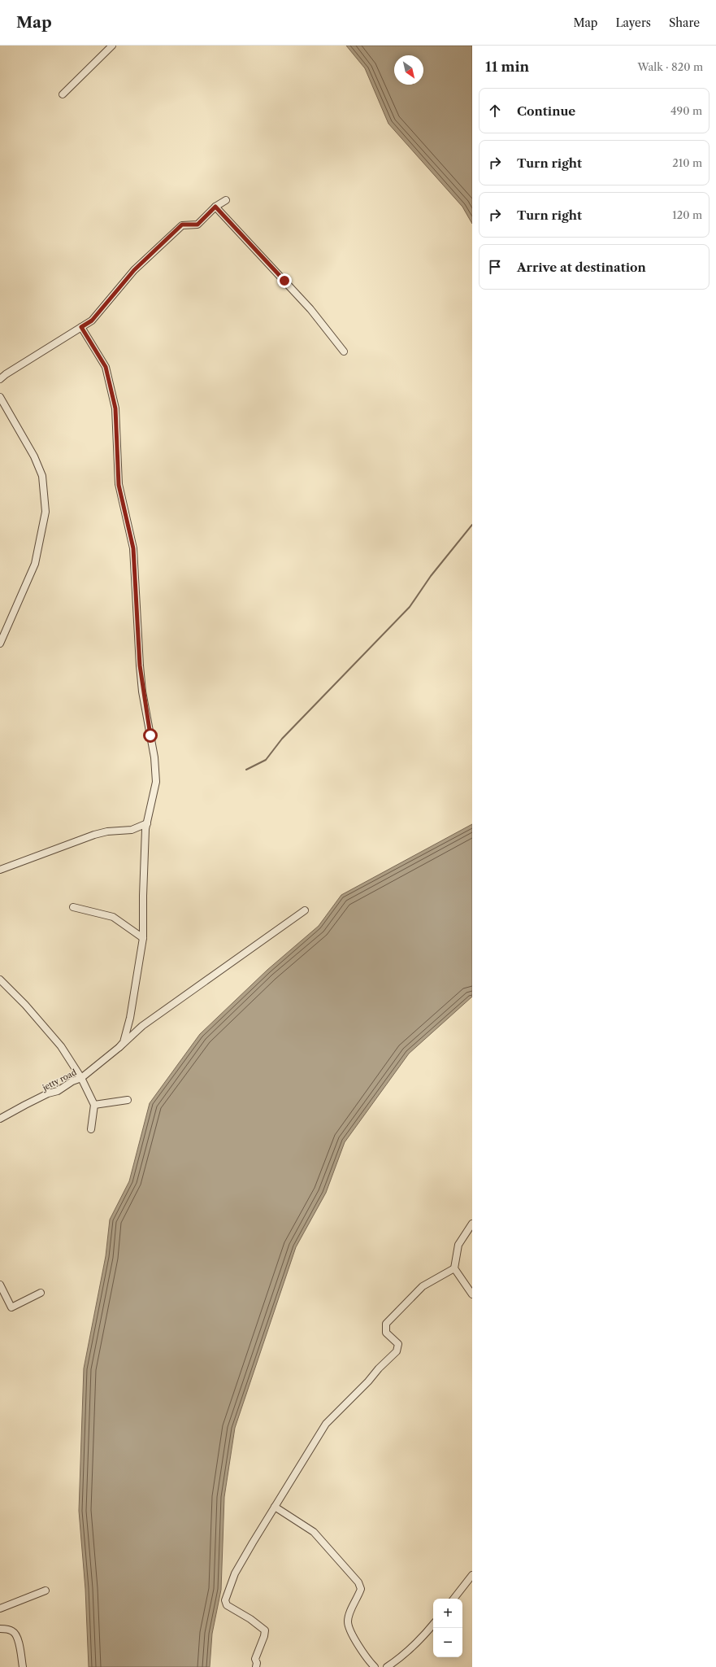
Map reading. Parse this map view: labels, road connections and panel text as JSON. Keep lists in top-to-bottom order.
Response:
{
  "streets": {
    "street": ["jetty road"]
  },
  "north": "bottom right",
  "page": {
    "header": "Map",
    "nav": ["Map", "Layers", "Share"],
    "heading": ["11 min", "Walk · 820 m"],
    "list": [
      ["Continue", "490 m"],
      ["Turn right", "210 m"],
      ["Turn right", "120 m"],
      "Arrive at destination"
    ],
    "map_buttons": ["+", "−"]
  }
}
